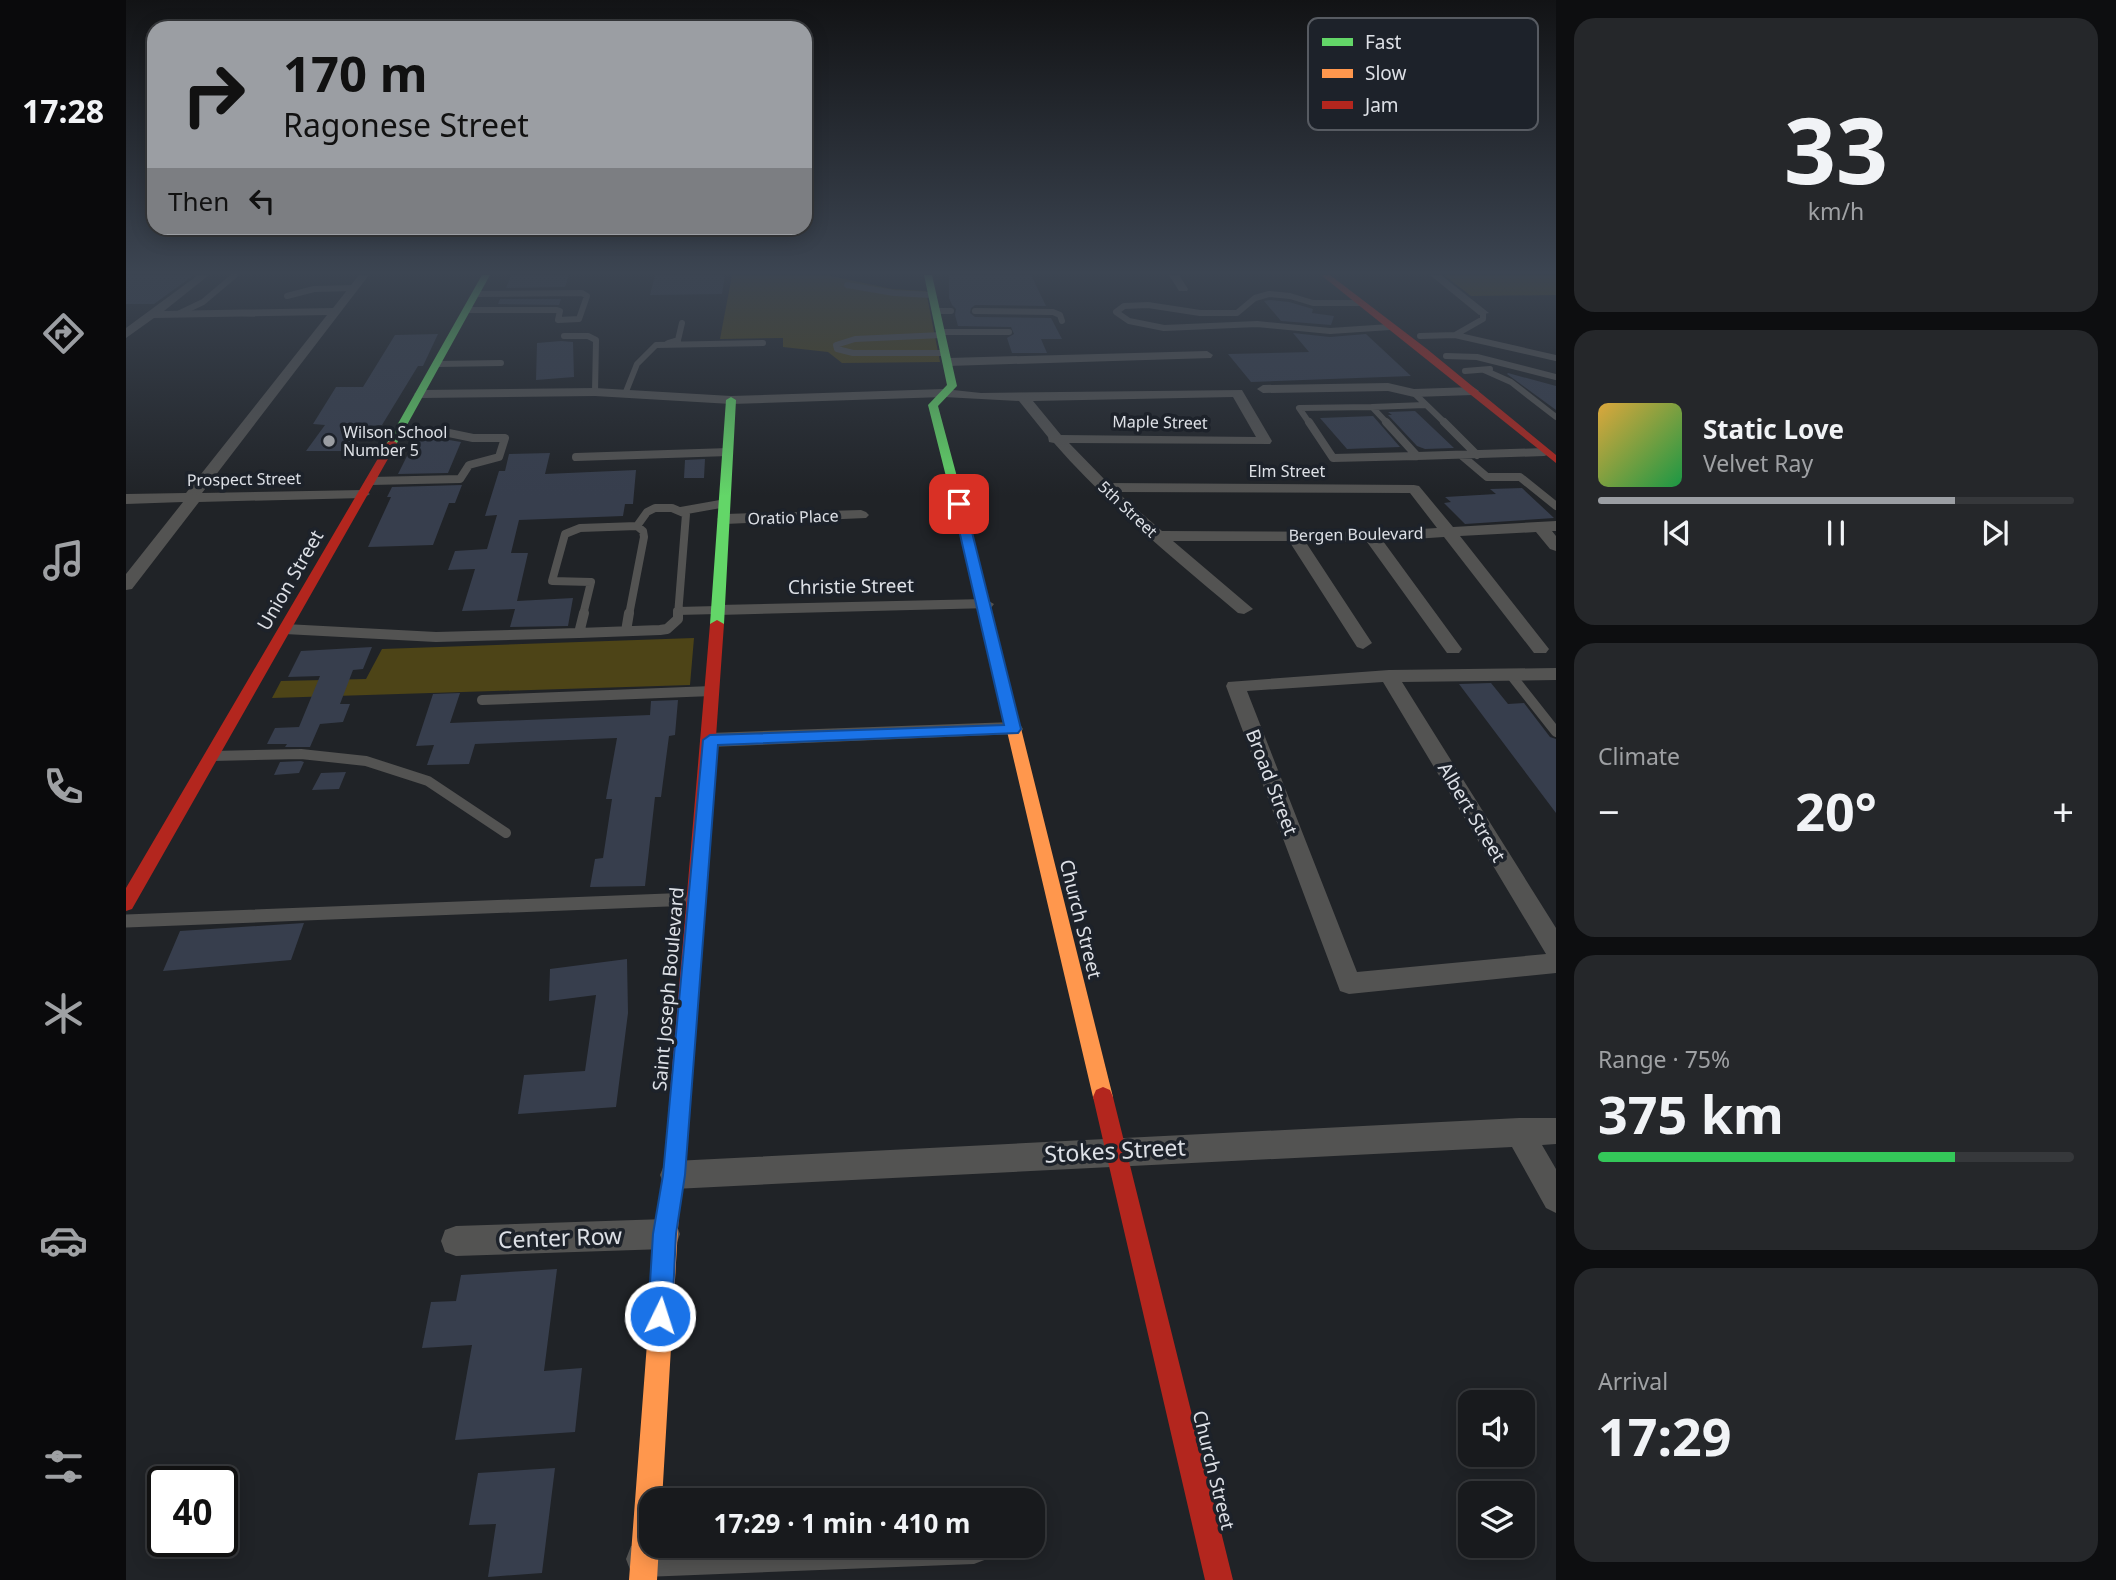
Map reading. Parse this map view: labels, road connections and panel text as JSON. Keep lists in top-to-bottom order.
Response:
{
  "streets": {
    "main road": ["Union Street", "Church Street", "Saint Joseph Boulevard"],
    "street": [
      "Maple Street",
      "Elm Street",
      "Prospect Street",
      "5th Street",
      "Oratio Place",
      "Bergen Boulevard",
      "Christie Street",
      "Broad Street",
      "Albert Street",
      "Stokes Street",
      "Center Row"
    ]
  },
  "crossings": [
    ["Maple Street", "5th Street"],
    ["Elm Street", "5th Street"],
    ["Elm Street", "Bergen Boulevard"],
    ["Prospect Street", "Union Street"],
    ["5th Street", "Bergen Boulevard"],
    ["Oratio Place", "Saint Joseph Boulevard"],
    ["Christie Street", "Church Street"],
    ["Christie Street", "Saint Joseph Boulevard"],
    ["Broad Street", "Albert Street"],
    ["Church Street", "Stokes Street"],
    ["Saint Joseph Boulevard", "Stokes Street"],
    ["Saint Joseph Boulevard", "Center Row"]
  ],
  "places": ["Wilson School Number 5"],
  "legend": ["Fast", "Slow", "Jam"],
  "page": {
    "tabs": "17:28",
    "tile": [
      ["33", "km/h"],
      "Climate",
      ["Range · 75%", "375 km"],
      ["Arrival", "17:29"]
    ],
    "turn": ["170 m", "Ragonese Street"],
    "then": "Then",
    "song": ["Static Love", "Velvet Ray"],
    "heat": ["−", "20°", "+"],
    "limit": "40",
    "trip": "17:29 · 1 min · 410 m"
  }
}
